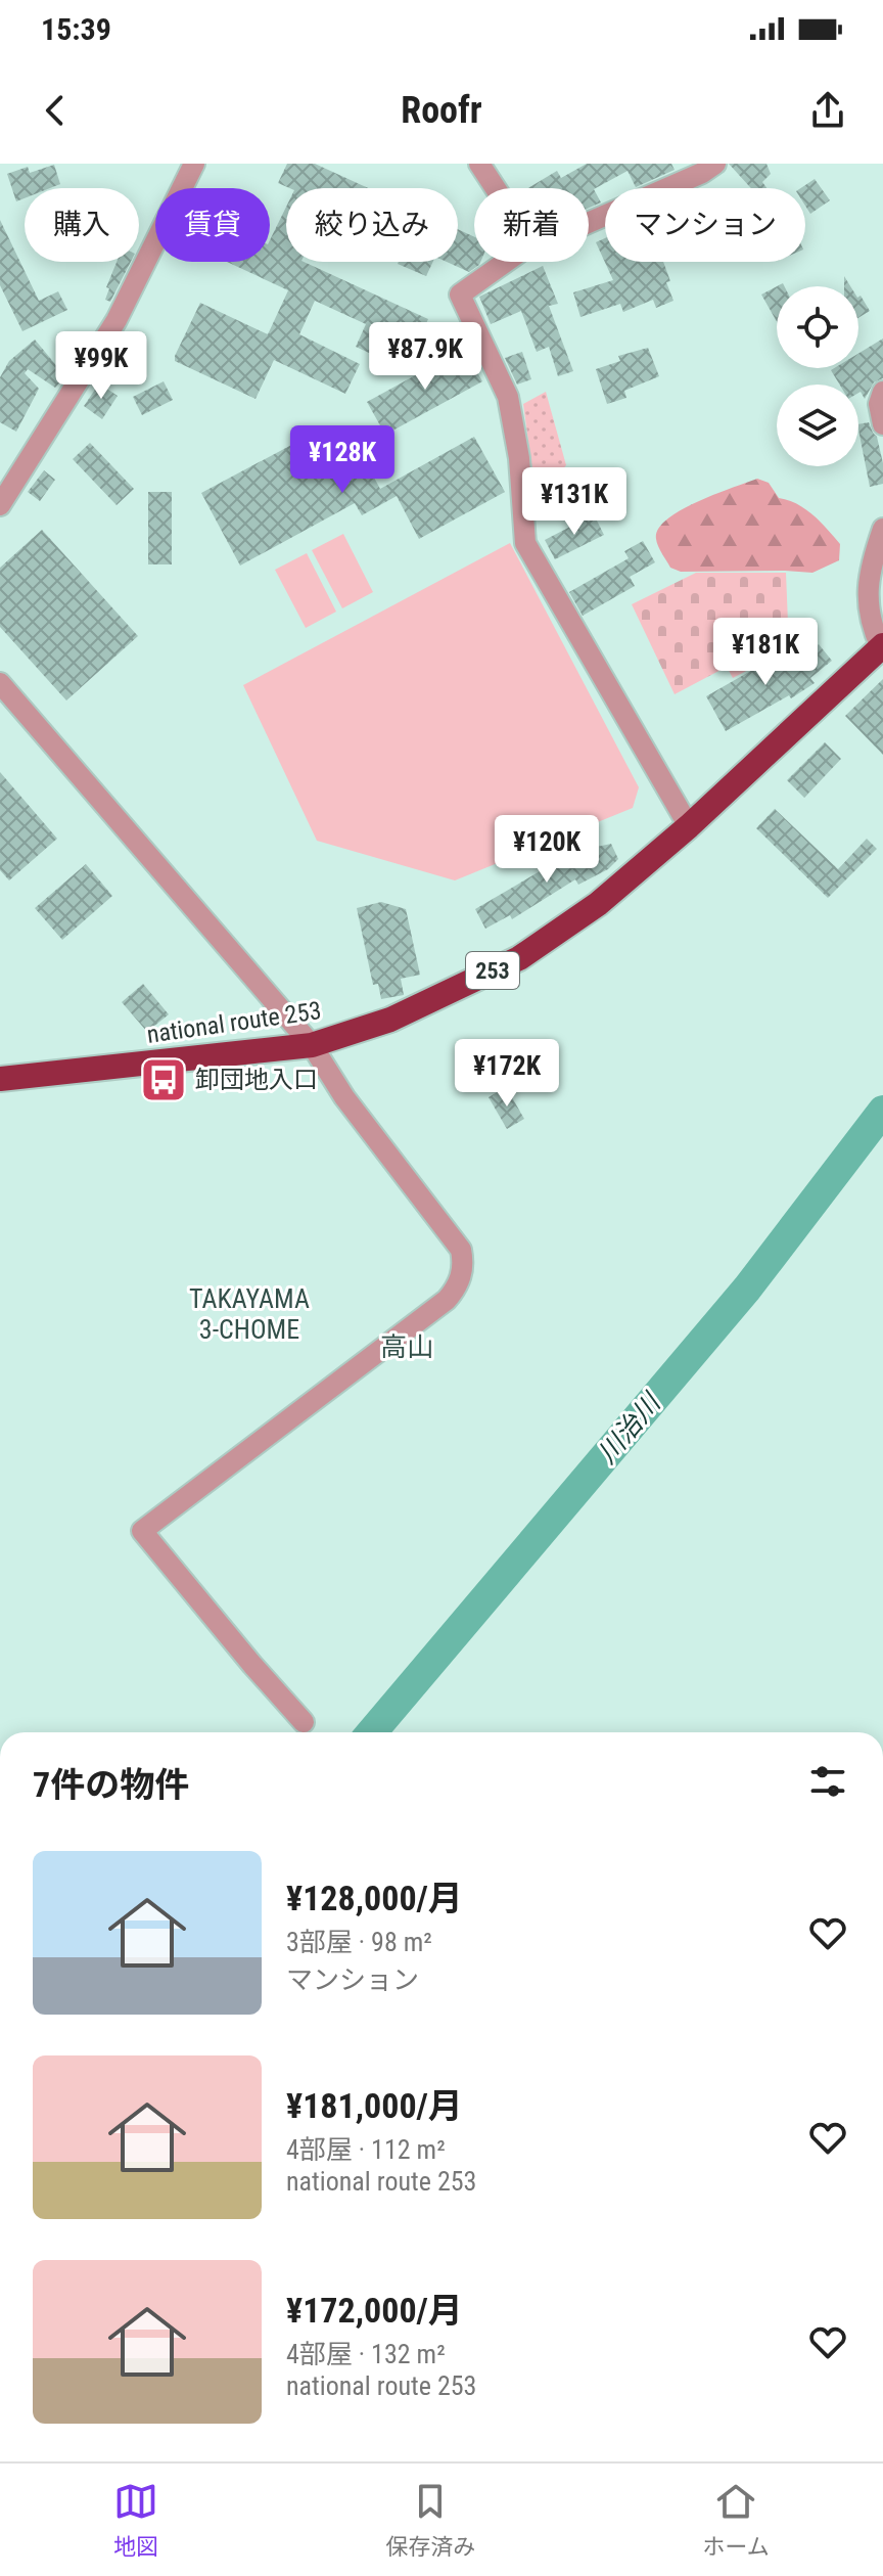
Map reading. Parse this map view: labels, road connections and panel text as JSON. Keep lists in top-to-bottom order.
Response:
{
  "streets": {
    "highway": ["253", "national route 253"]
  },
  "districts": ["TAKAYAMA 3-CHOME", "高山"],
  "water": ["川治川"],
  "places": {
    "bus stop": ["卸団地入口"]
  },
  "page": {
    "status": "15:39",
    "header": "Roofr",
    "chip": [
      "購入",
      "賃貸",
      "絞り込み",
      "新着",
      "マンション"
    ],
    "price": [
      "¥87.9K",
      "¥99K",
      "¥128K",
      "¥131K",
      "¥181K",
      "¥120K",
      "¥172K"
    ],
    "heading": "7件の物件",
    "list": [
      {
        "name": "¥128,000/月",
        "note": "3部屋 · 98 m² · マンション"
      },
      {
        "name": "¥181,000/月",
        "note": "4部屋 · 112 m² · national route 253"
      },
      {
        "name": "¥172,000/月",
        "note": "4部屋 · 132 m² · national route 253"
      }
    ],
    "tabs": ["地図", "保存済み", "ホーム"]
  }
}
